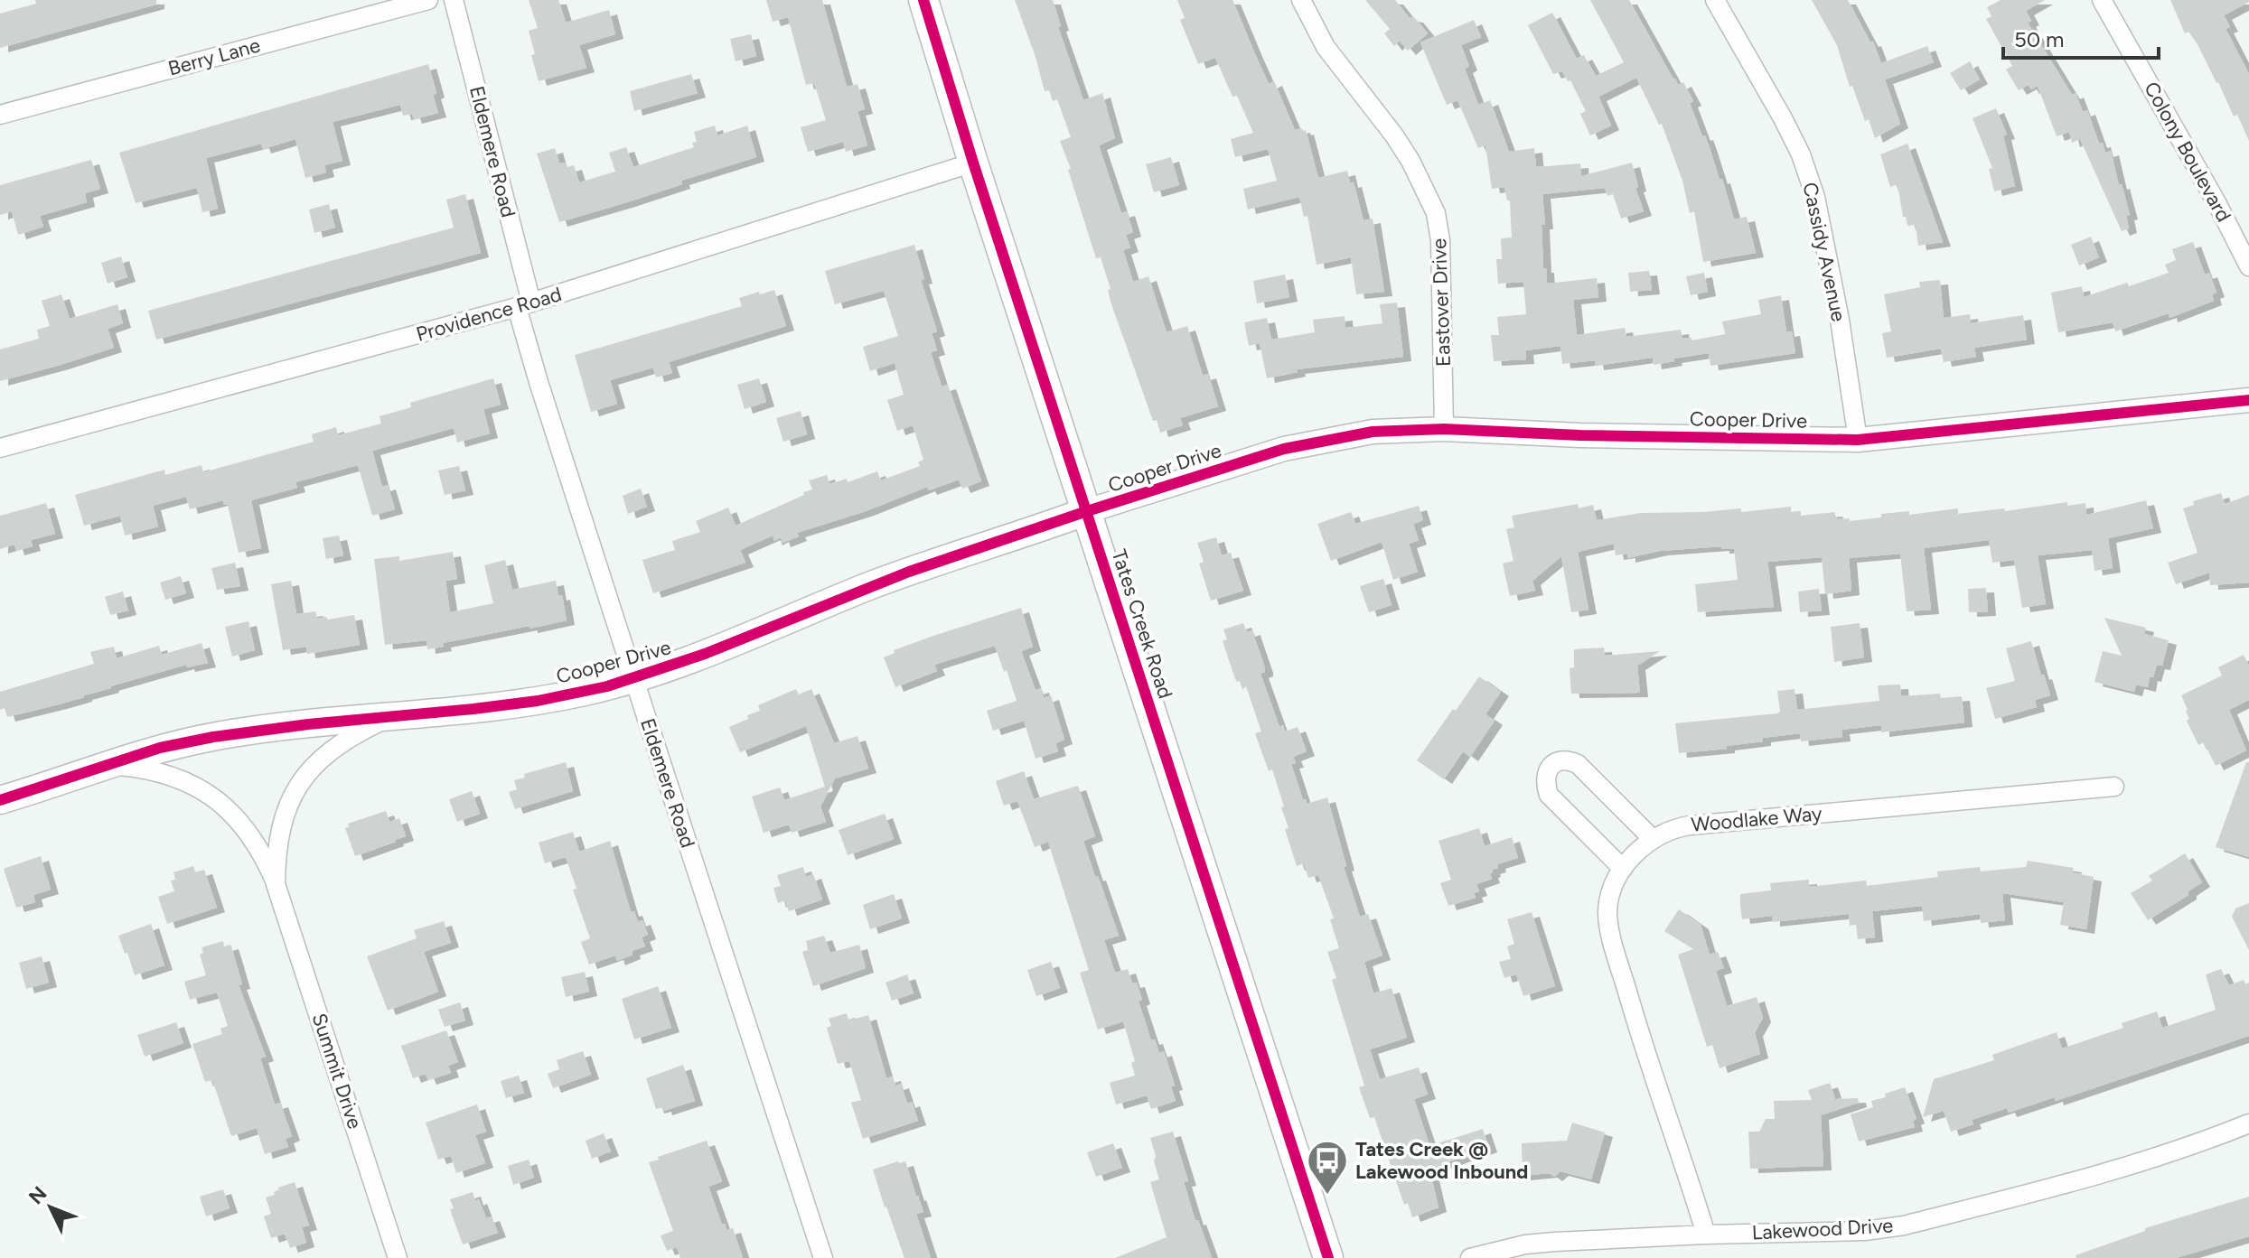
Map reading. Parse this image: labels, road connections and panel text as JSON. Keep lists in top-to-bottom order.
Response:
{
  "streets": {
    "main road": ["Cooper Drive", "Tates Creek Road"],
    "street": [
      "Berry Lane",
      "Eldemere Road",
      "Colony Boulevard",
      "Cassidy Avenue",
      "Eastover Drive",
      "Providence Road",
      "Woodlake Way",
      "Summit Drive",
      "Lakewood Drive"
    ]
  },
  "crossings": [
    ["Eldemere Road", "Providence Road"],
    ["Eldemere Road", "Cooper Drive"],
    ["Cassidy Avenue", "Cooper Drive"],
    ["Eastover Drive", "Cooper Drive"],
    ["Providence Road", "Tates Creek Road"],
    ["Cooper Drive", "Tates Creek Road"],
    ["Cooper Drive", "Summit Drive"],
    ["Woodlake Way", "Lakewood Drive"]
  ],
  "places": {
    "bus stop": ["Tates Creek @ Lakewood Inbound"]
  },
  "scale_bar": "50 m",
  "north": "top left"
}
